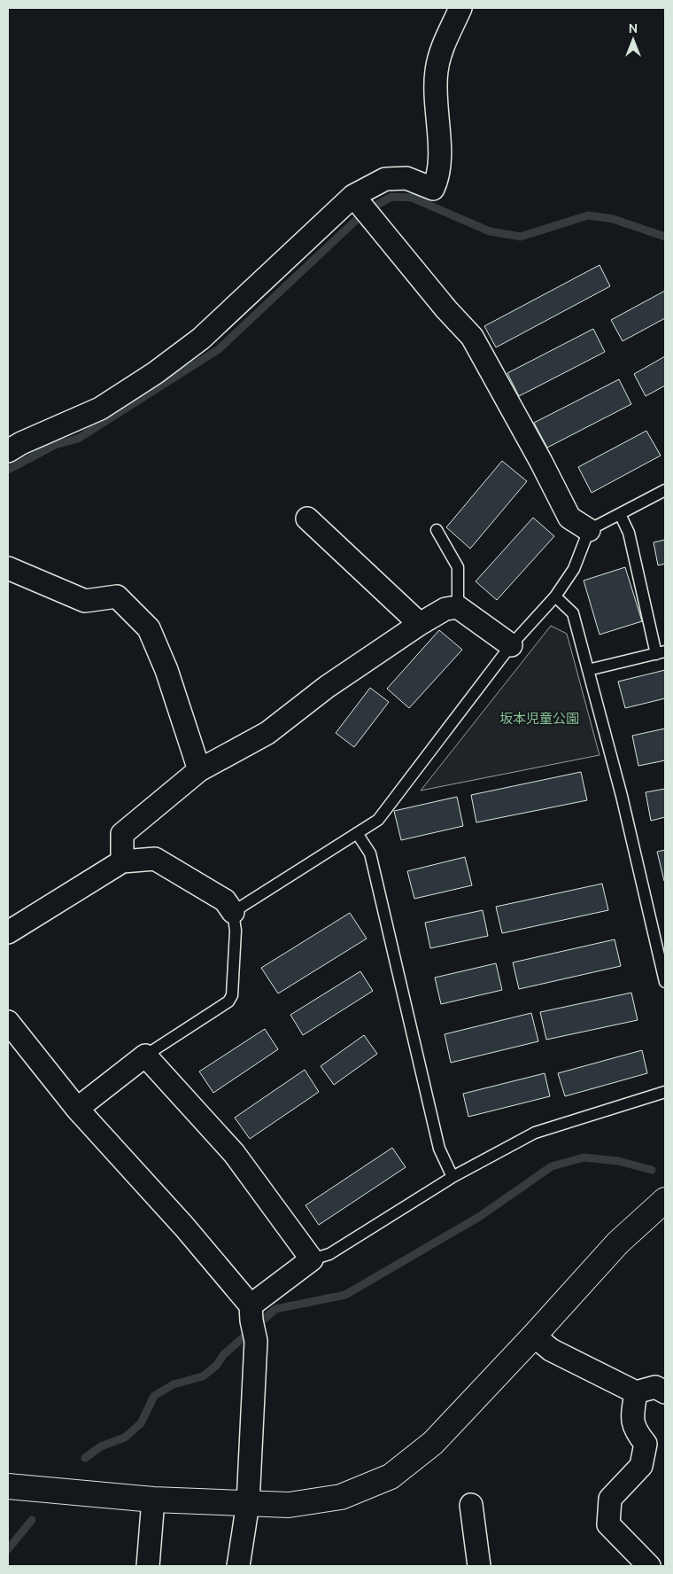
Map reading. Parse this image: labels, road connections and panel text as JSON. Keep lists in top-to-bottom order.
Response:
{
  "parks": ["坂本児童公園"],
  "north": "top"
}
